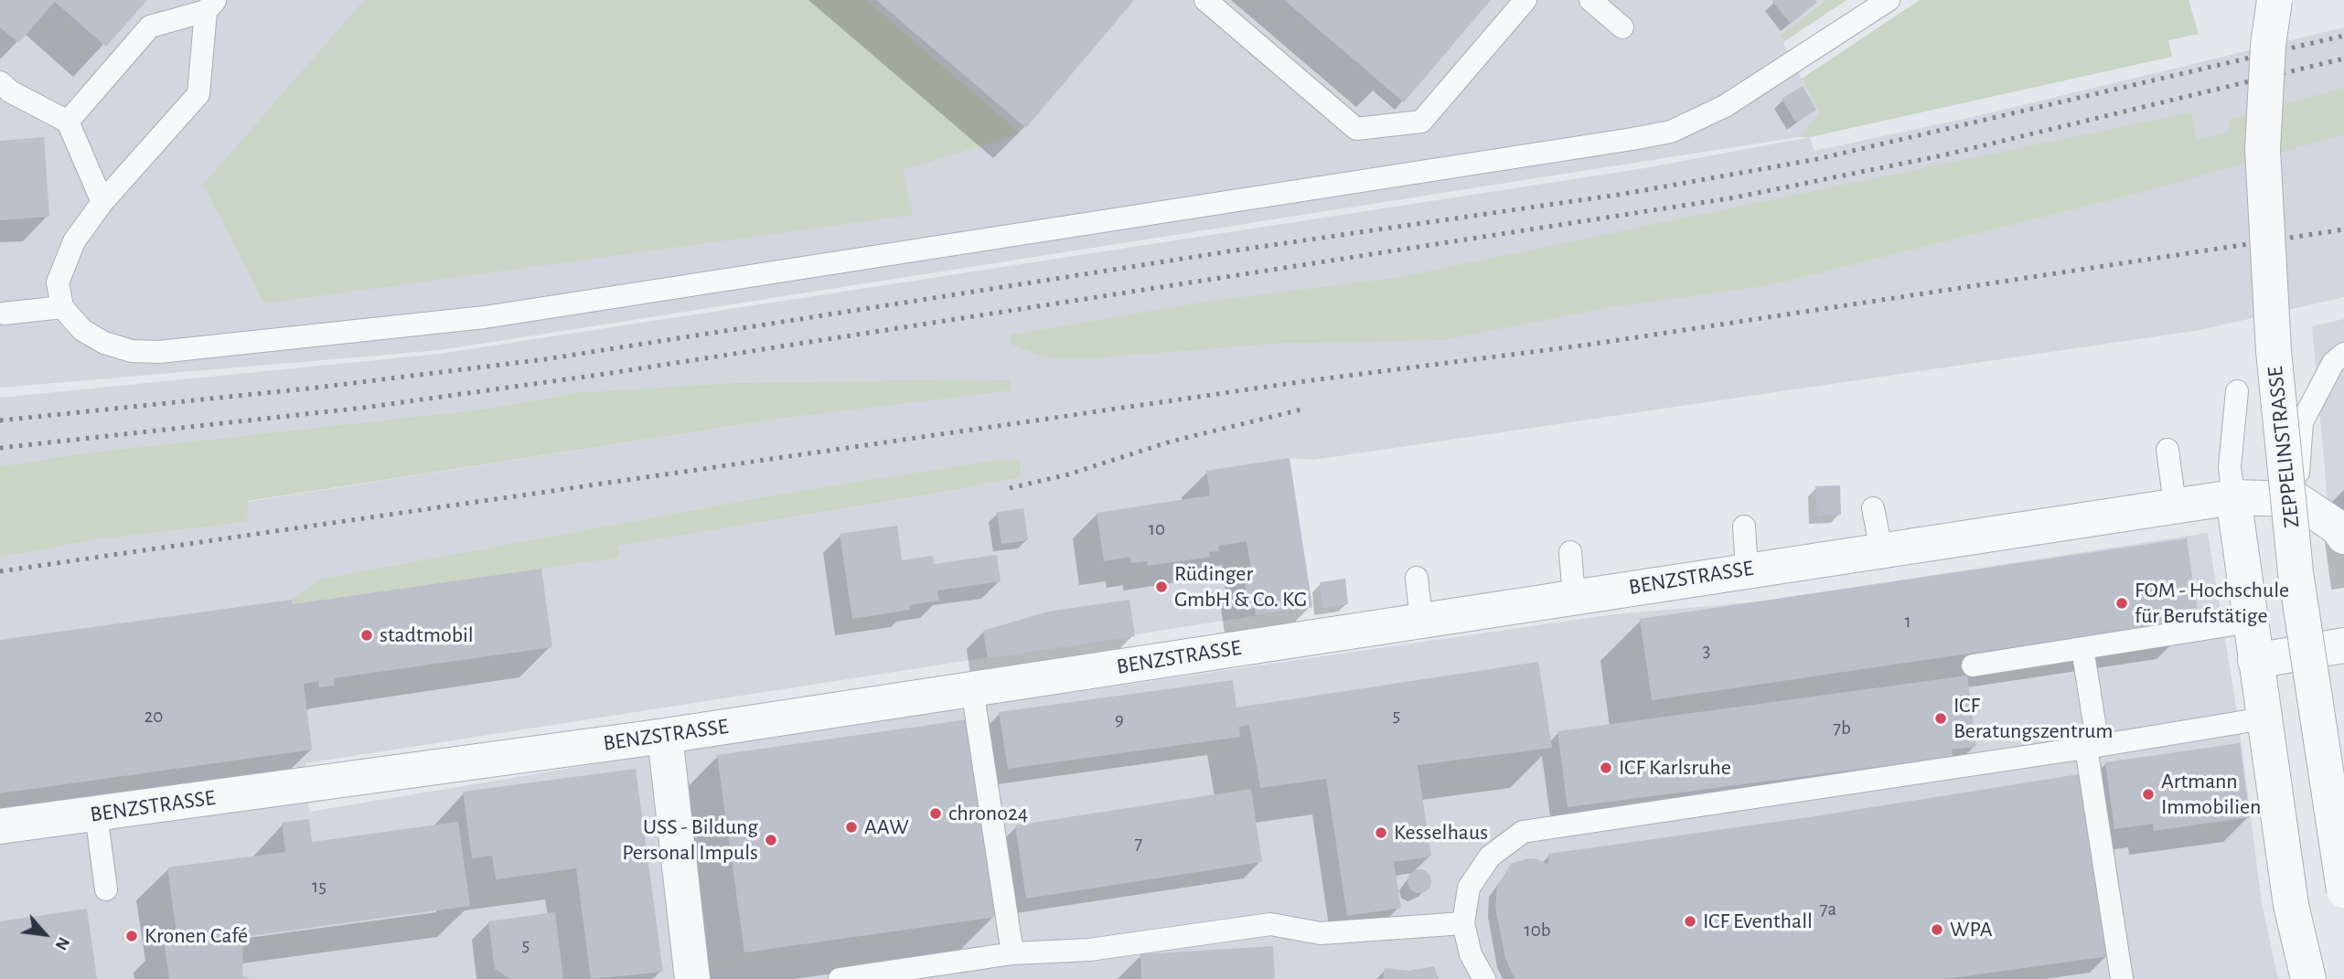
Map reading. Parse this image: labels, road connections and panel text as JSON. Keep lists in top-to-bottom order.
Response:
{
  "streets": {
    "street": ["ZEPPELINSTRASSE", "BENZSTRASSE"]
  },
  "places": [
    "Rüdinger GmbH & Co. KG",
    "FOM - Hochschule für Berufstätige",
    "stadtmobil",
    "ICF Beratungszentrum",
    "ICF Karlsruhe",
    "Artmann Immobilien",
    "chrono24",
    "AAW",
    "Kesselhaus",
    "USS - Bildung Personal Impuls",
    "ICF Eventhall",
    "WPA",
    "Kronen Café"
  ],
  "house_numbers": [
    "10",
    "1",
    "3",
    "5",
    "20",
    "9",
    "7b",
    "7",
    "15",
    "7a",
    "10b",
    "5"
  ],
  "north": "bottom right"
}
